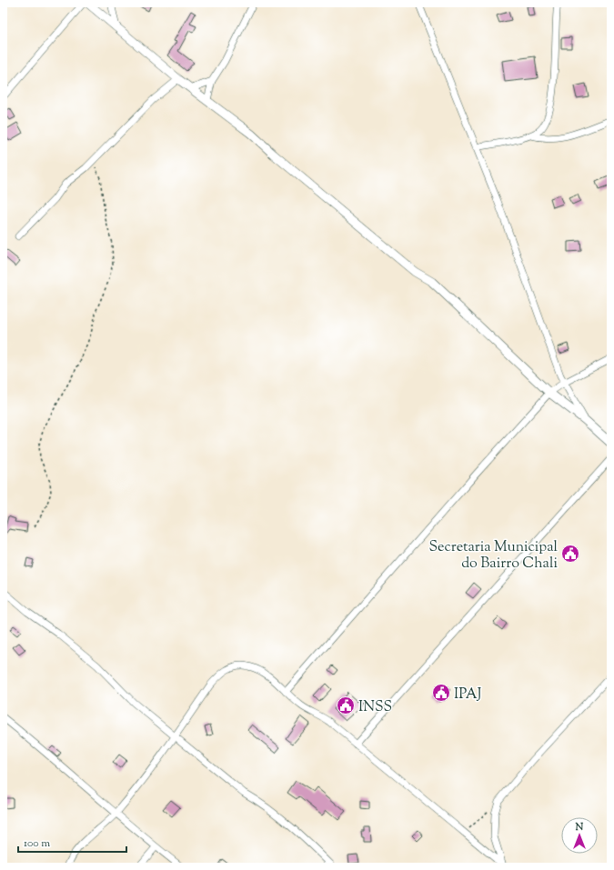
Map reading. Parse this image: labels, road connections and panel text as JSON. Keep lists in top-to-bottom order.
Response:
{
  "places": {
    "public building": ["Secretaria Municipal do Bairro Chali", "IPAJ", "INSS"]
  },
  "scale_bar": "100 m",
  "north": "top"
}
